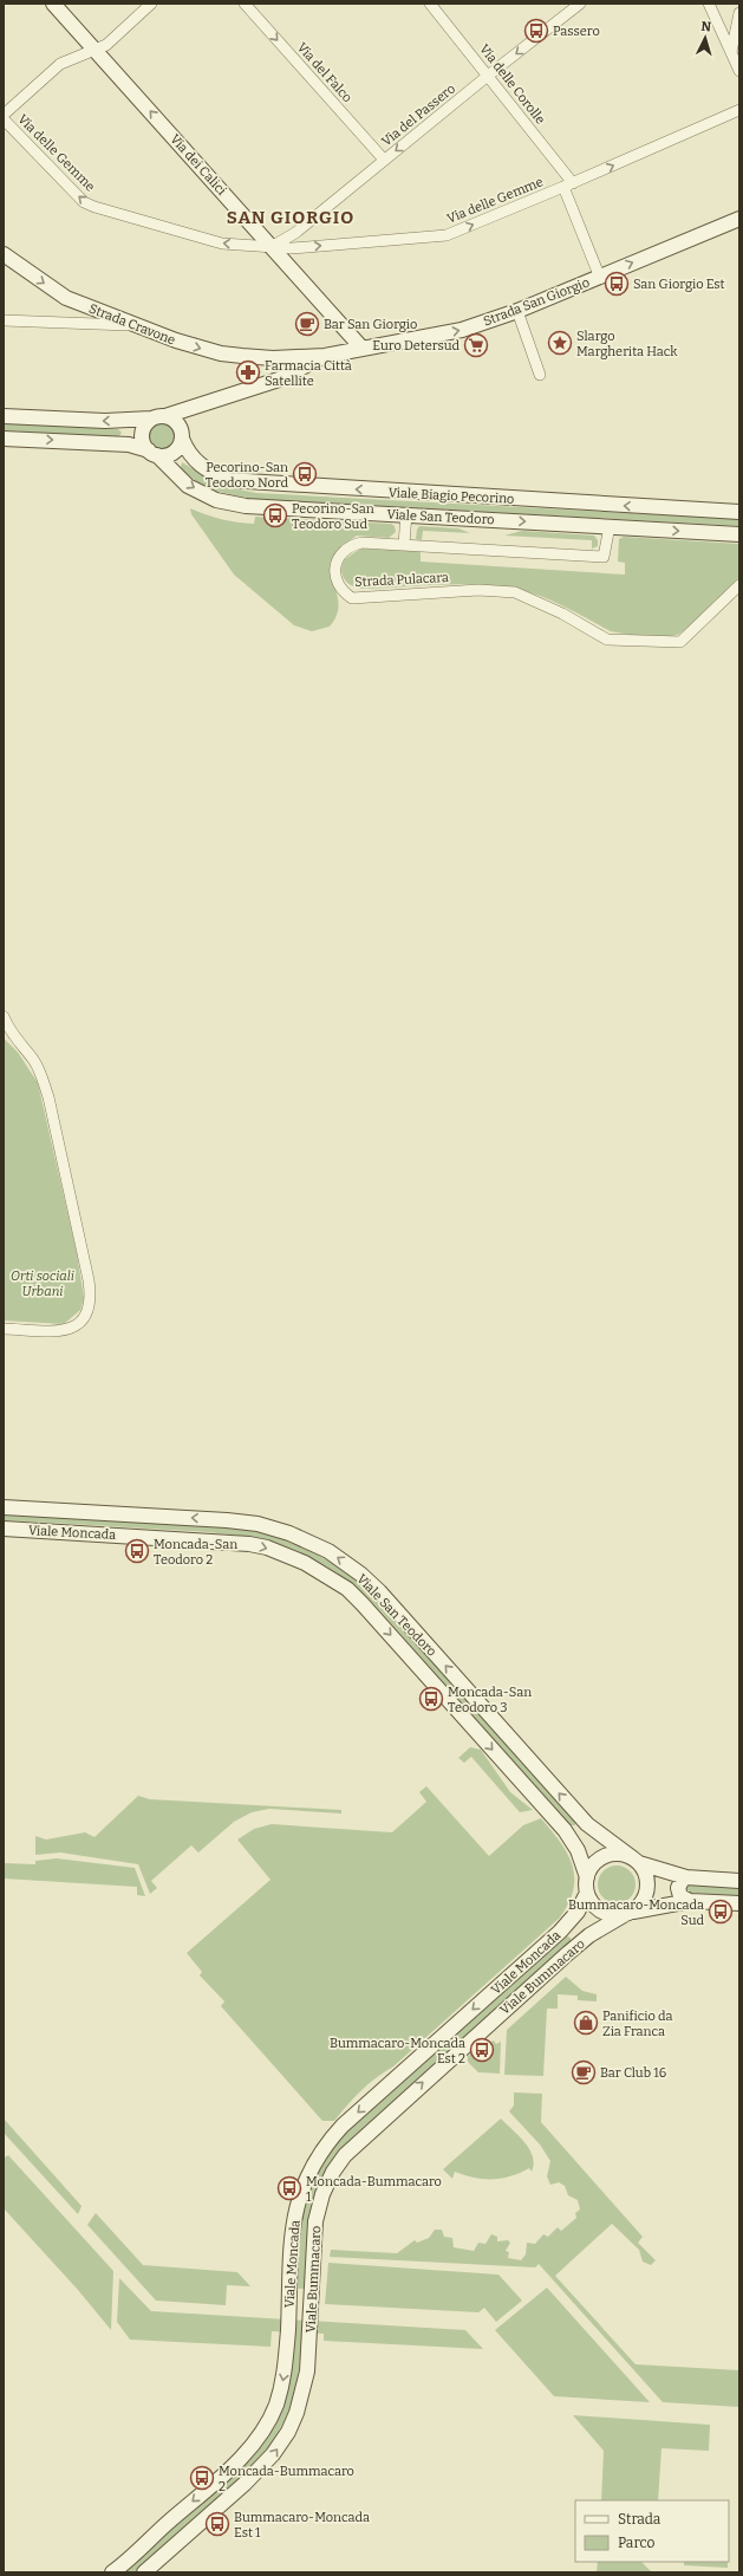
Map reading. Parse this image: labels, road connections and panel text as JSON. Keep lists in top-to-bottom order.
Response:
{
  "streets": {
    "main road": [
      "Via dei Calici",
      "Strada San Giorgio",
      "Strada Cravone",
      "Viale Biagio Pecorino",
      "Viale San Teodoro",
      "Viale Moncada",
      "Viale Bummacaro"
    ],
    "street": [
      "Via del Falco",
      "Via delle Corolle",
      "Via del Passero",
      "Via delle Gemme",
      "Strada Pulacara"
    ]
  },
  "crossings": [
    ["Via del Falco", "Via del Passero"],
    ["Via delle Corolle", "Via del Passero"],
    ["Via delle Corolle", "Via delle Gemme"],
    ["Via delle Corolle", "Strada San Giorgio"],
    ["Via del Passero", "Via delle Gemme"],
    ["Via del Passero", "Via dei Calici"],
    ["Via delle Gemme", "Via dei Calici"],
    ["Via dei Calici", "Strada San Giorgio"],
    ["Strada San Giorgio", "Strada Cravone"],
    ["Strada San Giorgio", "Viale Biagio Pecorino"],
    ["Strada San Giorgio", "Viale San Teodoro"],
    ["Viale Biagio Pecorino", "Viale San Teodoro"],
    ["Viale San Teodoro", "Strada Pulacara"],
    ["Viale San Teodoro", "Viale Moncada"],
    ["Viale San Teodoro", "Viale Bummacaro"],
    ["Viale Moncada", "Viale Bummacaro"]
  ],
  "one_way": [
    "Via del Falco",
    "Via del Passero",
    "Via dei Calici",
    "Strada San Giorgio",
    "Viale Biagio Pecorino",
    "Viale Bummacaro"
  ],
  "districts": ["SAN GIORGIO"],
  "parks": ["Orti sociali Urbani"],
  "places": {
    "bus stop": [
      "Passero",
      "San Giorgio Est",
      "Pecorino-San Teodoro Nord",
      "Pecorino-San Teodoro Sud",
      "Moncada-San Teodoro 2",
      "Moncada-San Teodoro 3",
      "Bummacaro-Moncada Sud",
      "Bummacaro-Moncada Est 2",
      "Moncada-Bummacaro 1",
      "Moncada-Bummacaro 2",
      "Bummacaro-Moncada Est 1"
    ],
    "cafe": ["Bar San Giorgio", "Bar Club 16"],
    "place": ["Slargo Margherita Hack"],
    "supermarket": ["Euro Detersud"],
    "pharmacy": ["Farmacia Città Satellite"],
    "shop": ["Panificio da Zia Franca"]
  },
  "legend": ["Strada", "Parco"],
  "north": "top"
}
